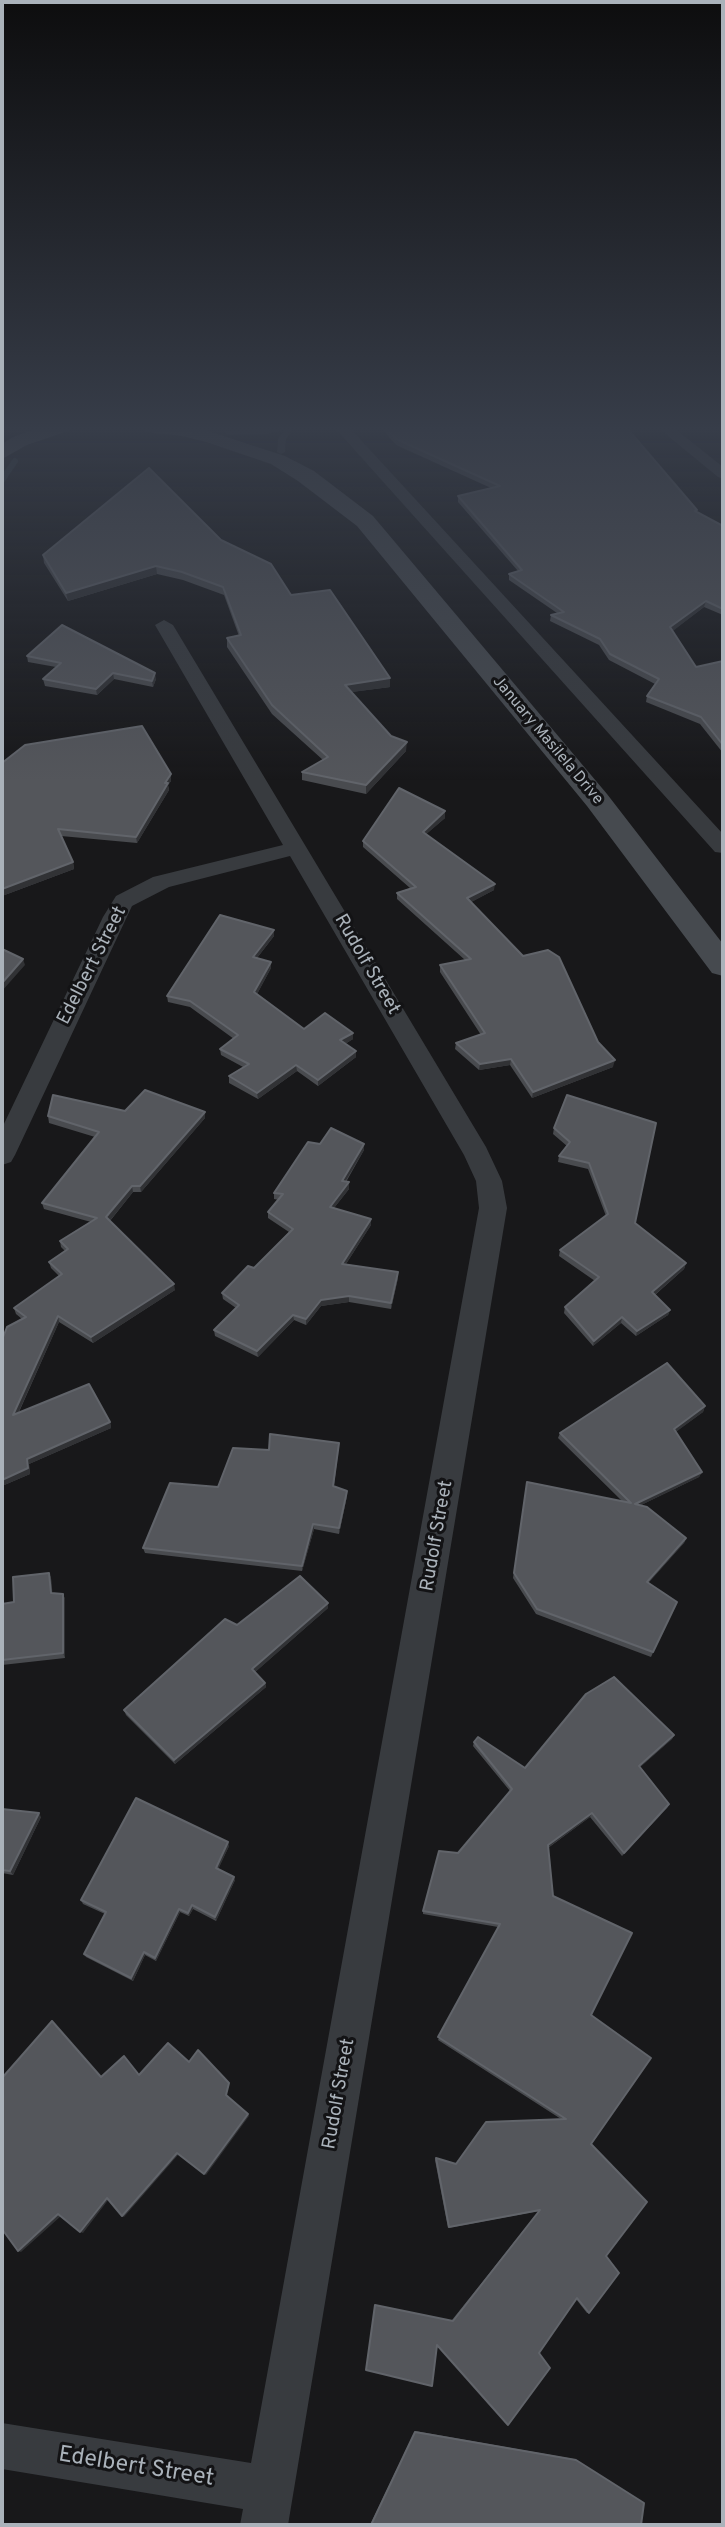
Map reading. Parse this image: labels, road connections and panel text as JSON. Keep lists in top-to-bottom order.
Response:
{
  "streets": {
    "main road": ["January Masilela Drive"],
    "street": ["Rudolf Street", "Edelbert Street"]
  },
  "crossings": [
    ["Rudolf Street", "Edelbert Street"]
  ]
}
